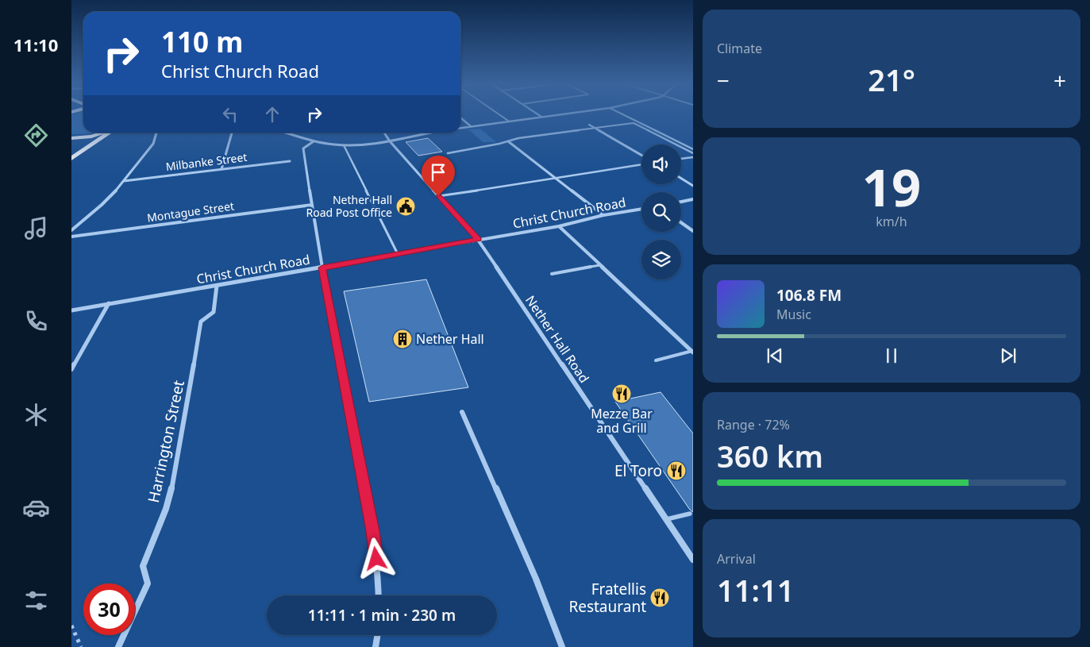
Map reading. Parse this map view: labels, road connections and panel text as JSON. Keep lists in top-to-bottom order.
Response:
{
  "streets": {
    "street": [
      "Milbanke Street",
      "Montague Street",
      "Christ Church Road",
      "Nether Hall Road",
      "Harrington Street"
    ]
  },
  "crossings": [
    ["Christ Church Road", "Nether Hall Road"],
    ["Christ Church Road", "Harrington Street"]
  ],
  "places": {
    "public building": ["Nether Hall Road Post Office"],
    "building": ["Nether Hall"],
    "restaurant": ["Mezze Bar and Grill", "El Toro", "Fratellis Restaurant"]
  },
  "page": {
    "tabs": "11:10",
    "tile": [
      "Climate",
      ["19", "km/h"],
      ["Range · 72%", "360 km"],
      ["Arrival", "11:11"]
    ],
    "turn": ["110 m", "Christ Church Road"],
    "heat": ["−", "21°", "+"],
    "song": ["106.8 FM", "Music"],
    "limit": "30",
    "trip": "11:11 · 1 min · 230 m"
  }
}
